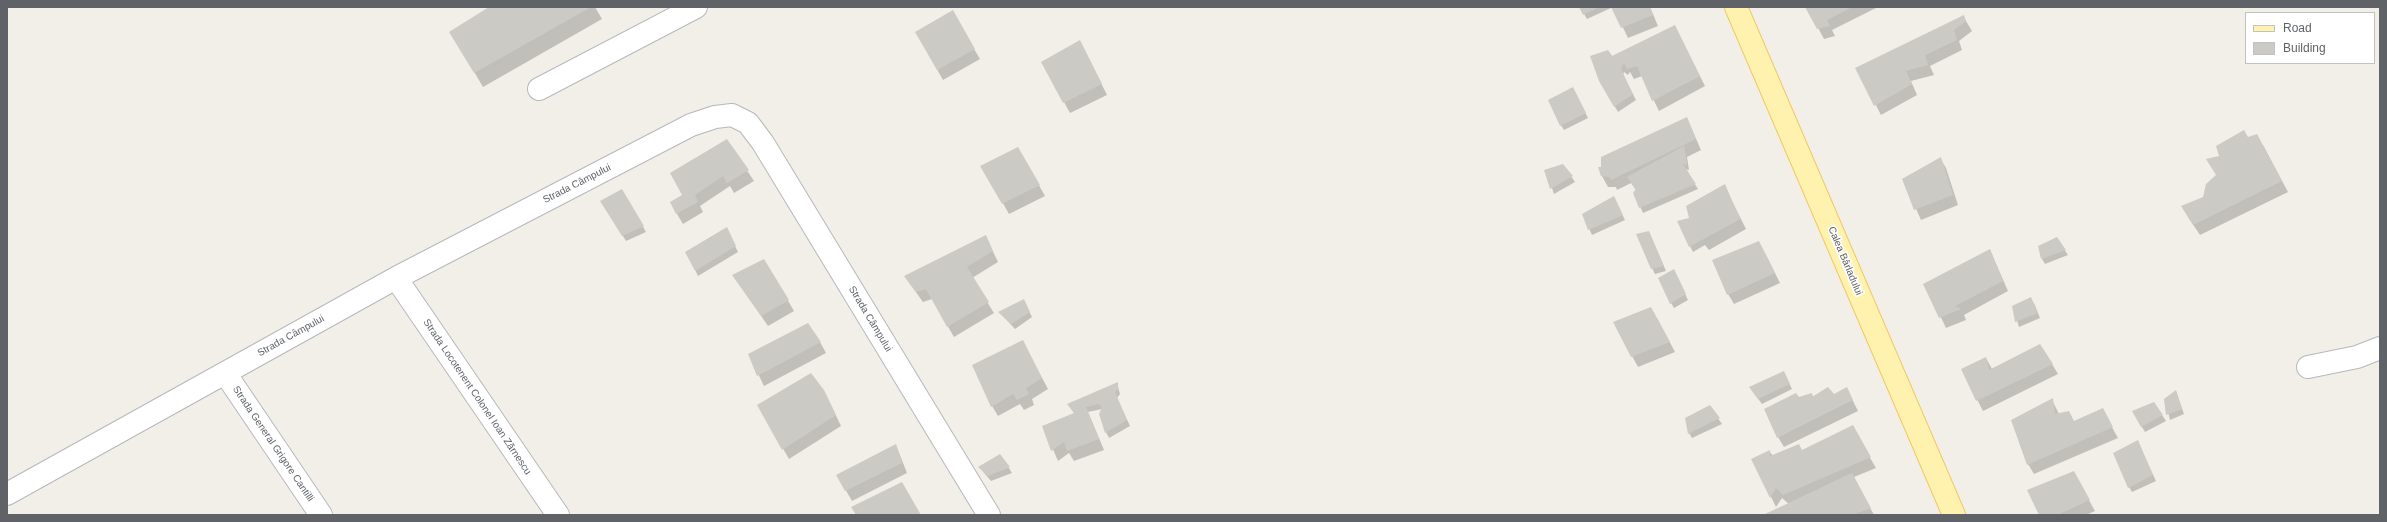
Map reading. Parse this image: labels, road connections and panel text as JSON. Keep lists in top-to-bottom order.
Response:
{
  "streets": {
    "main road": ["Calea Bârladului"],
    "street": ["Strada Câmpului", "Strada Locotenent Colonel Ioan Zărnescu", "Strada General Grigore Cantilli"]
  },
  "crossings": [
    ["Strada Câmpului", "Strada Locotenent Colonel Ioan Zărnescu"],
    ["Strada Câmpului", "Strada General Grigore Cantilli"]
  ],
  "legend": ["Road", "Building"]
}
